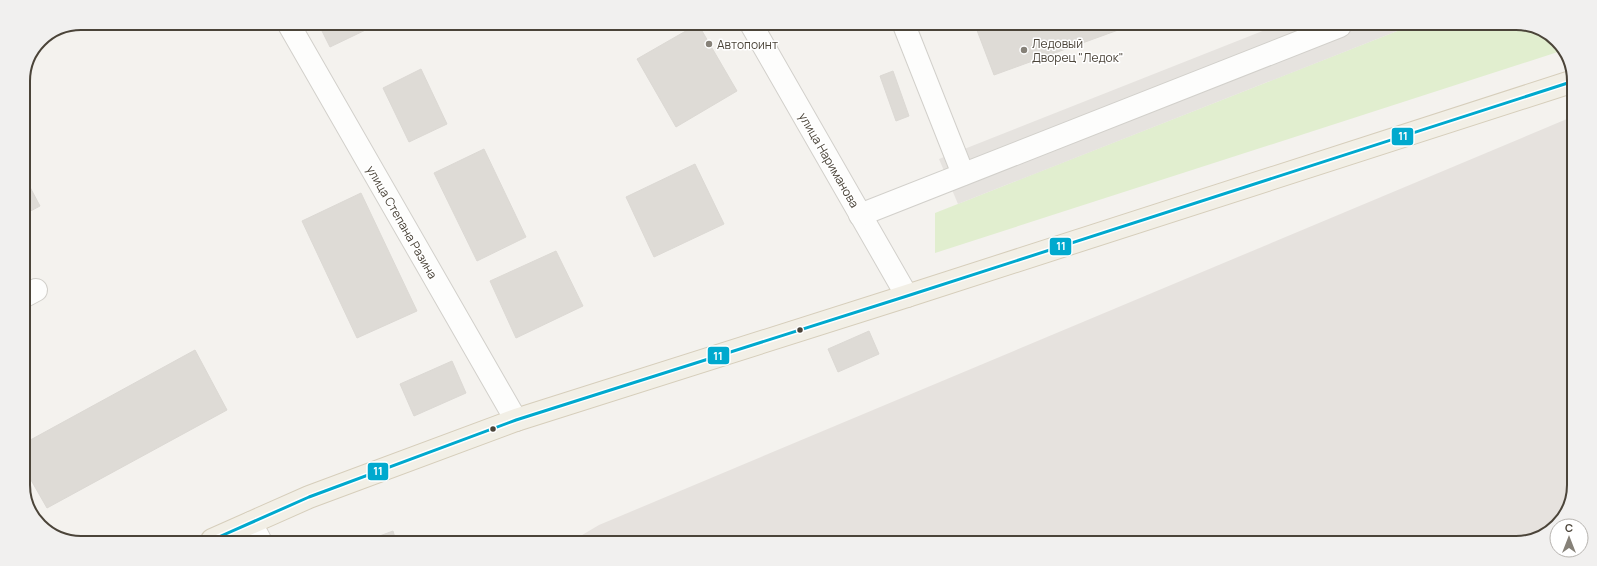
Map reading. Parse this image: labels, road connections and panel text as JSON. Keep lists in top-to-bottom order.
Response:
{
  "streets": {
    "street": ["улица Нариманова", "улица Степана Разина"]
  },
  "places": ["Автопоинт", "Ледовый Дворец \"Ледок\""],
  "lines": ["transit line 11"],
  "north": "top"
}
